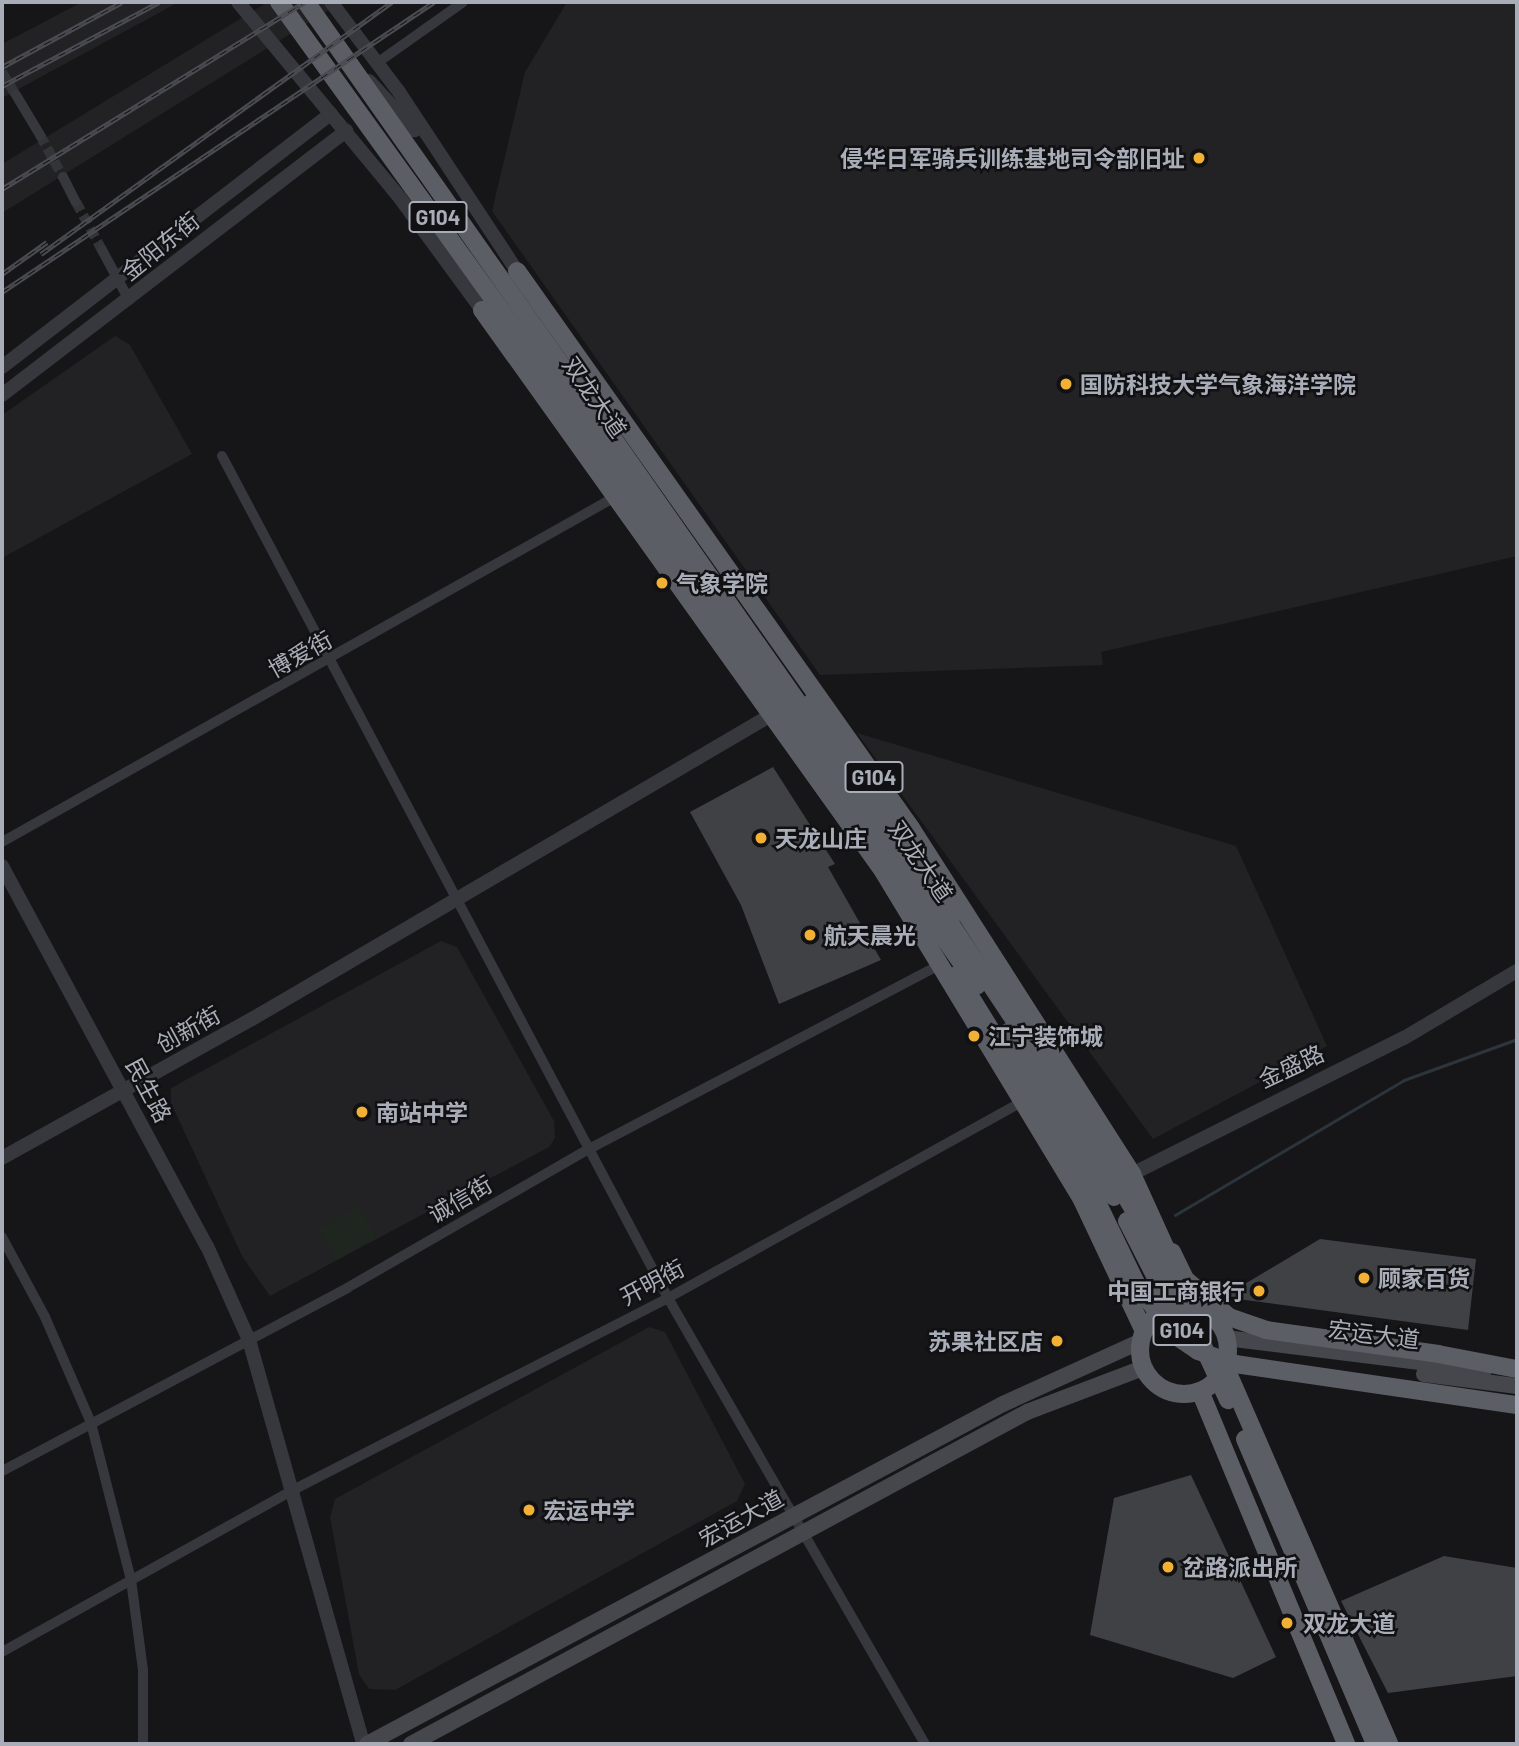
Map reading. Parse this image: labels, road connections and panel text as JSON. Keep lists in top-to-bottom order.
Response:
{
  "streets": {
    "highway": ["G104", "双龙大道"],
    "main road": ["宏运大道"],
    "street": [
      "金阳东街",
      "博爱街",
      "创新街",
      "金盛路",
      "民生路",
      "诚信街",
      "开明街"
    ]
  },
  "crossings": [
    ["G104", "双龙大道"],
    ["G104", "宏运大道"],
    ["双龙大道", "博爱街"],
    ["双龙大道", "创新街"],
    ["双龙大道", "金盛路"],
    ["双龙大道", "诚信街"],
    ["双龙大道", "开明街"],
    ["双龙大道", "宏运大道"],
    ["创新街", "民生路"],
    ["民生路", "诚信街"],
    ["民生路", "开明街"],
    ["民生路", "宏运大道"]
  ],
  "places": [
    "侵华日军骑兵训练基地司令部旧址",
    "国防科技大学气象海洋学院",
    "气象学院",
    "天龙山庄",
    "航天晨光",
    "江宁装饰城",
    "南站中学",
    "顾家百货",
    "中国工商银行",
    "苏果社区店",
    "宏运中学",
    "岔路派出所",
    "双龙大道"
  ]
}
